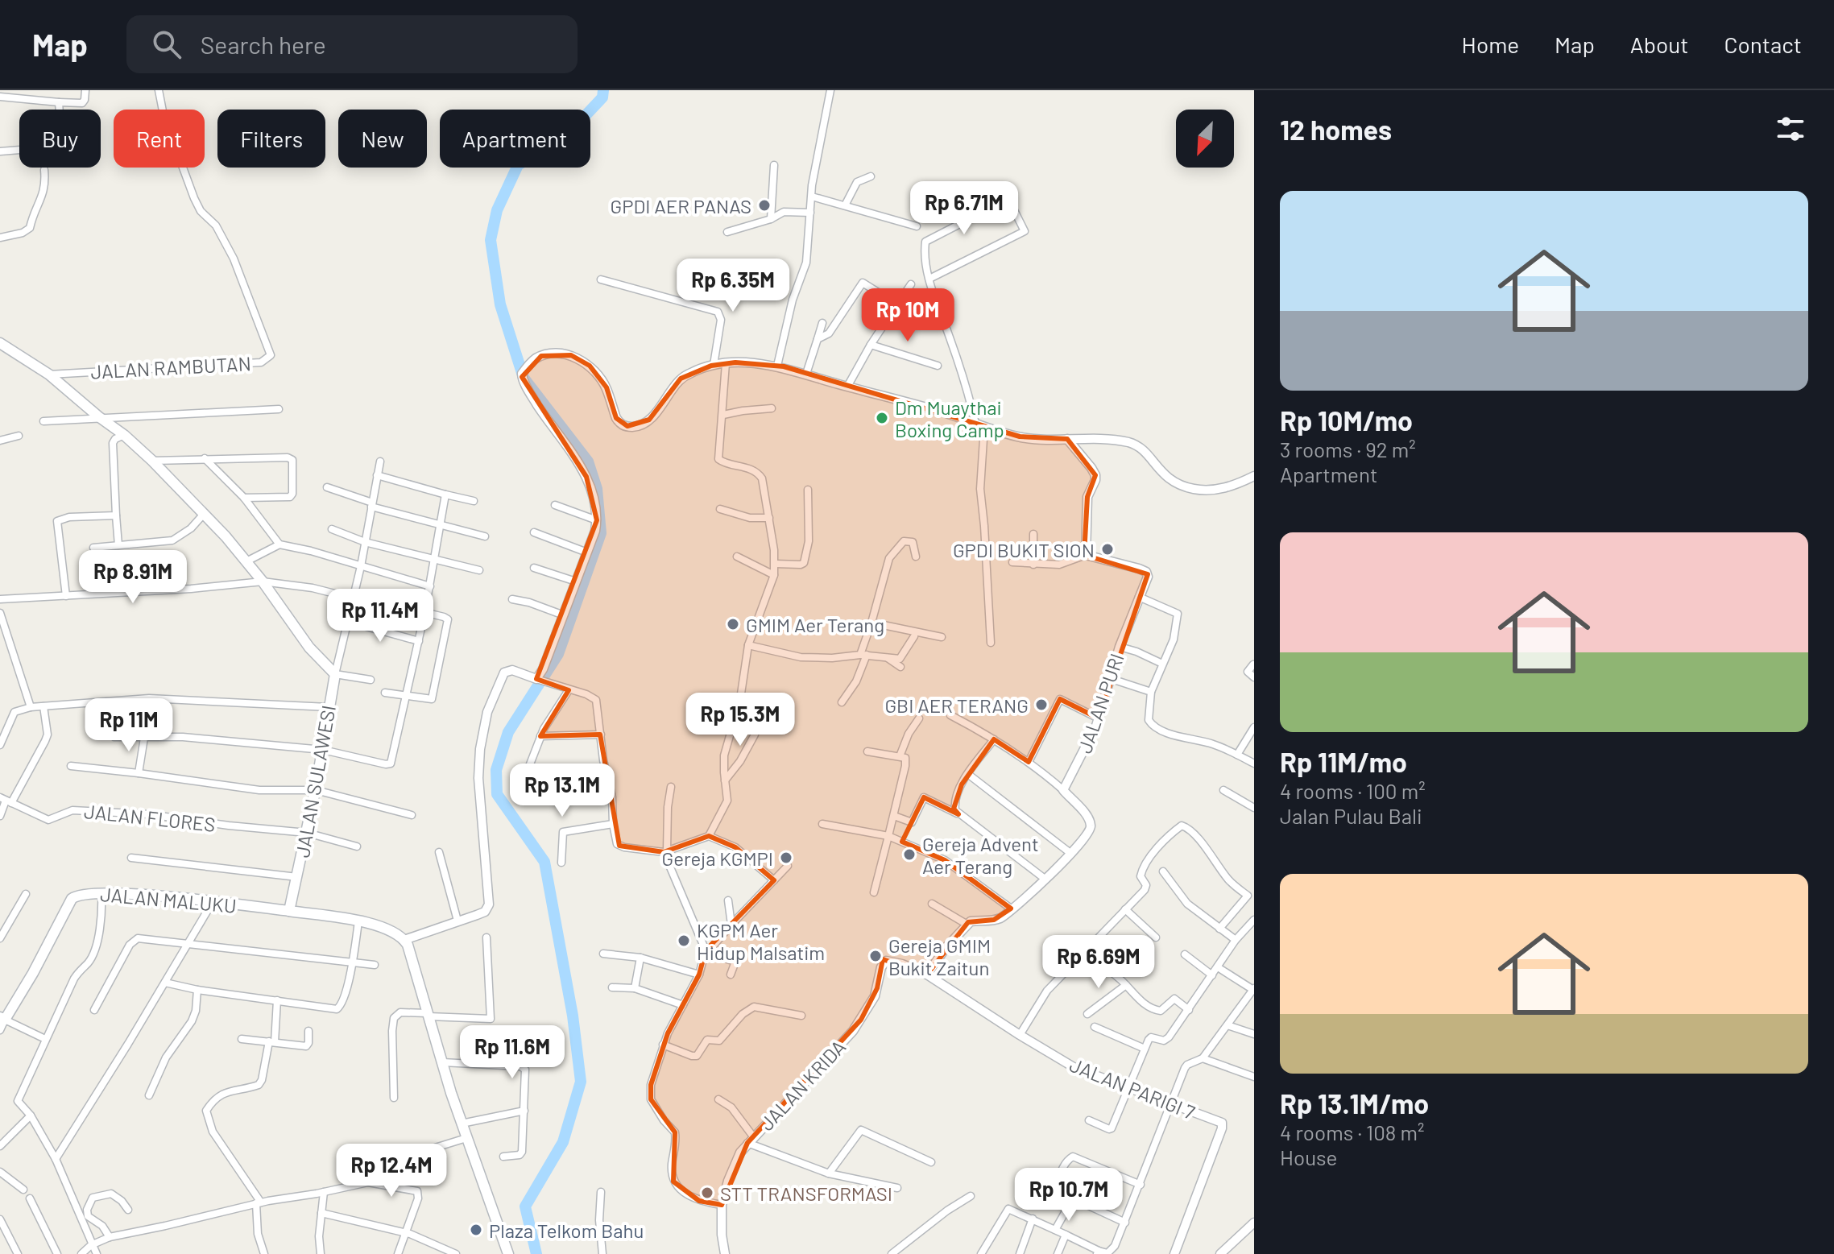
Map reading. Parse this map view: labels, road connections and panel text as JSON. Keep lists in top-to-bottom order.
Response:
{
  "streets": {
    "main road": ["JALAN SULAWESI", "JALAN MALUKU"],
    "street": [
      "JALAN RAMBUTAN",
      "JALAN PURI",
      "JALAN FLORES",
      "JALAN KRIDA",
      "JALAN PARIGI 7"
    ]
  },
  "crossings": [
    ["JALAN SULAWESI", "JALAN FLORES"],
    ["JALAN SULAWESI", "JALAN MALUKU"],
    ["JALAN KRIDA", "JALAN PARIGI 7"]
  ],
  "places": [
    "GPDI AER PANAS",
    "Dm Muaythai Boxing Camp",
    "GPDI BUKIT SION",
    "GMIM Aer Terang",
    "GBI AER TERANG",
    "Gereja Advent Aer Terang",
    "Gereja KGMPI",
    "KGPM Aer Hidup Malsatim",
    "Gereja GMIM Bukit Zaitun",
    "STT TRANSFORMASI",
    "Plaza Telkom Bahu"
  ],
  "north": "bottom left",
  "page": {
    "header": "Map",
    "search": "Search here",
    "nav": [
      "Home",
      "Map",
      "About",
      "Contact"
    ],
    "heading": "12 homes",
    "chip": [
      "Buy",
      "Rent",
      "Filters",
      "New",
      "Apartment"
    ],
    "list": [
      {
        "name": "Rp 10M/mo",
        "note": "3 rooms · 92 m² · Apartment"
      },
      {
        "name": "Rp 11M/mo",
        "note": "4 rooms · 100 m² · Jalan Pulau Bali"
      },
      {
        "name": "Rp 13.1M/mo",
        "note": "4 rooms · 108 m² · House"
      }
    ],
    "price": [
      "Rp 6.71M",
      "Rp 6.35M",
      "Rp 10M",
      "Rp 8.91M",
      "Rp 11.4M",
      "Rp 15.3M",
      "Rp 11M",
      "Rp 13.1M",
      "Rp 6.69M",
      "Rp 11.6M",
      "Rp 12.4M",
      "Rp 10.7M"
    ]
  }
}
